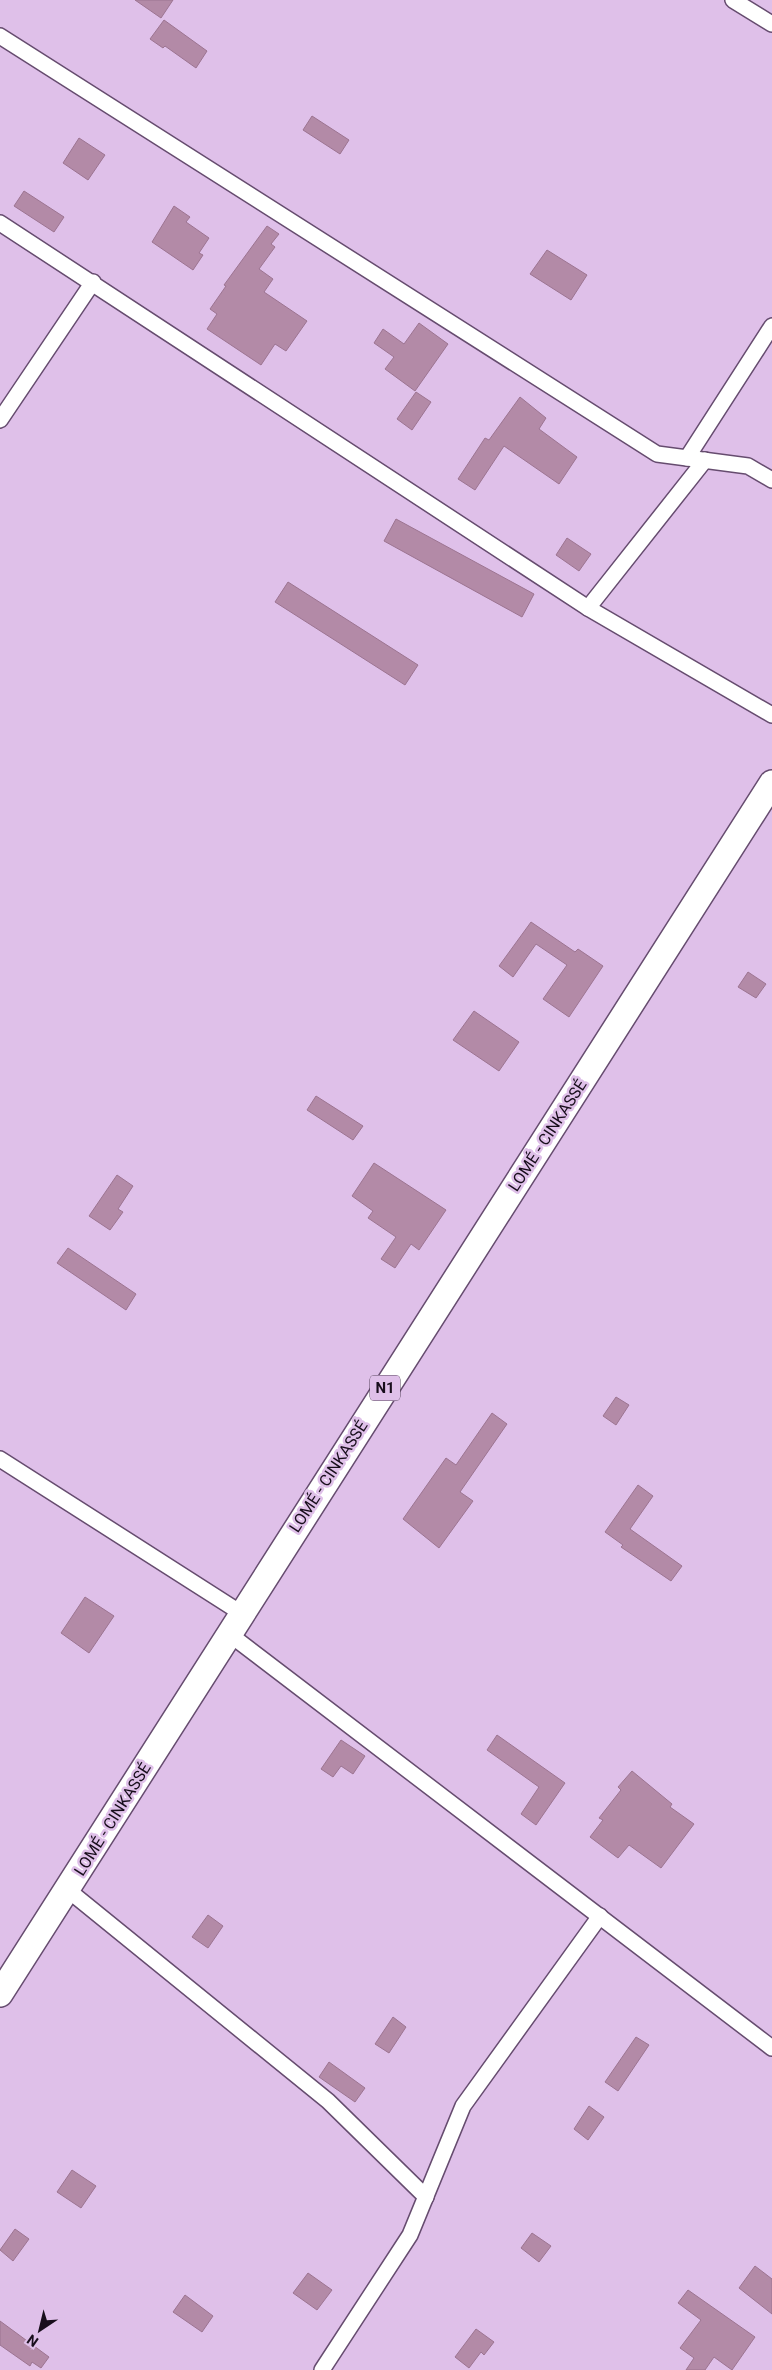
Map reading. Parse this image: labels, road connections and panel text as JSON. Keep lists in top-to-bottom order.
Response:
{
  "streets": {
    "highway": ["LOMÉ - CINKASSÉ", "N1"]
  },
  "north": "bottom left"
}
